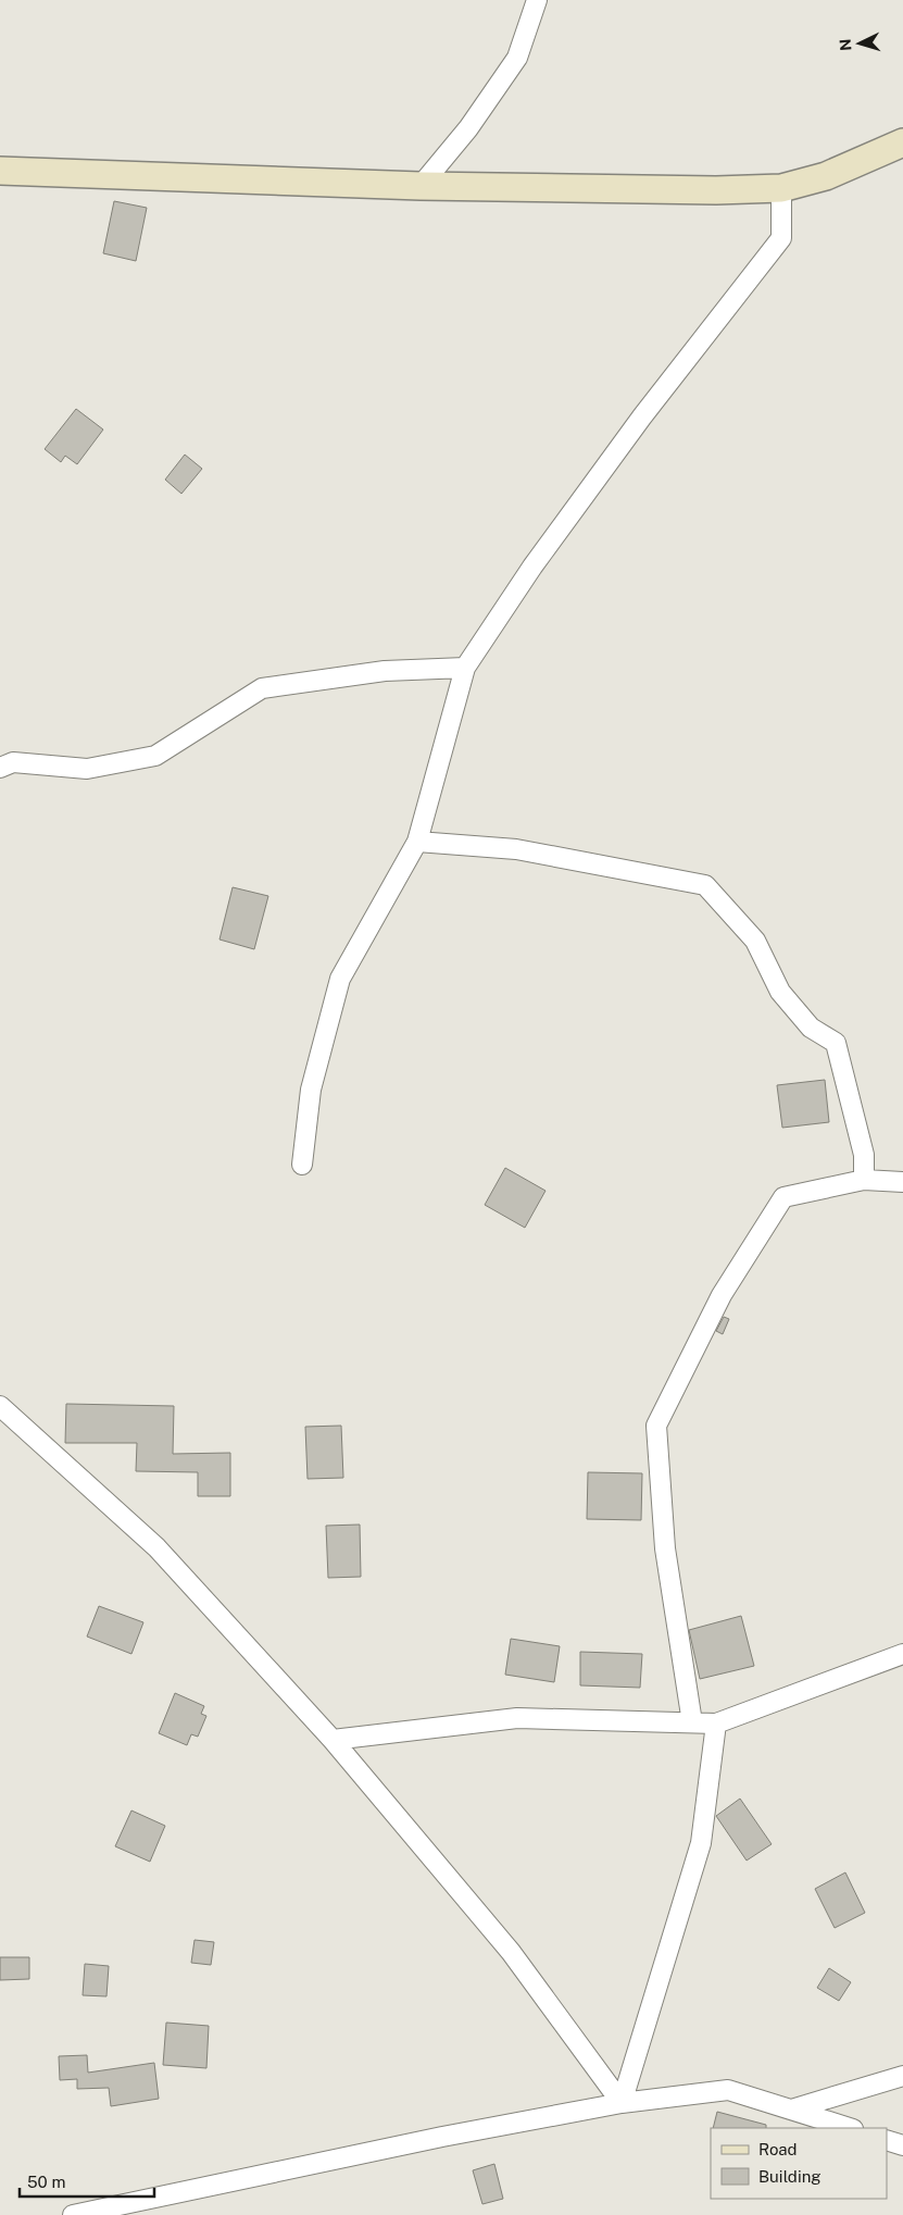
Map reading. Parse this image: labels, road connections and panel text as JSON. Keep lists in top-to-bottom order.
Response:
{
  "legend": ["Road", "Building"],
  "scale_bar": "50 m",
  "north": "left"
}
